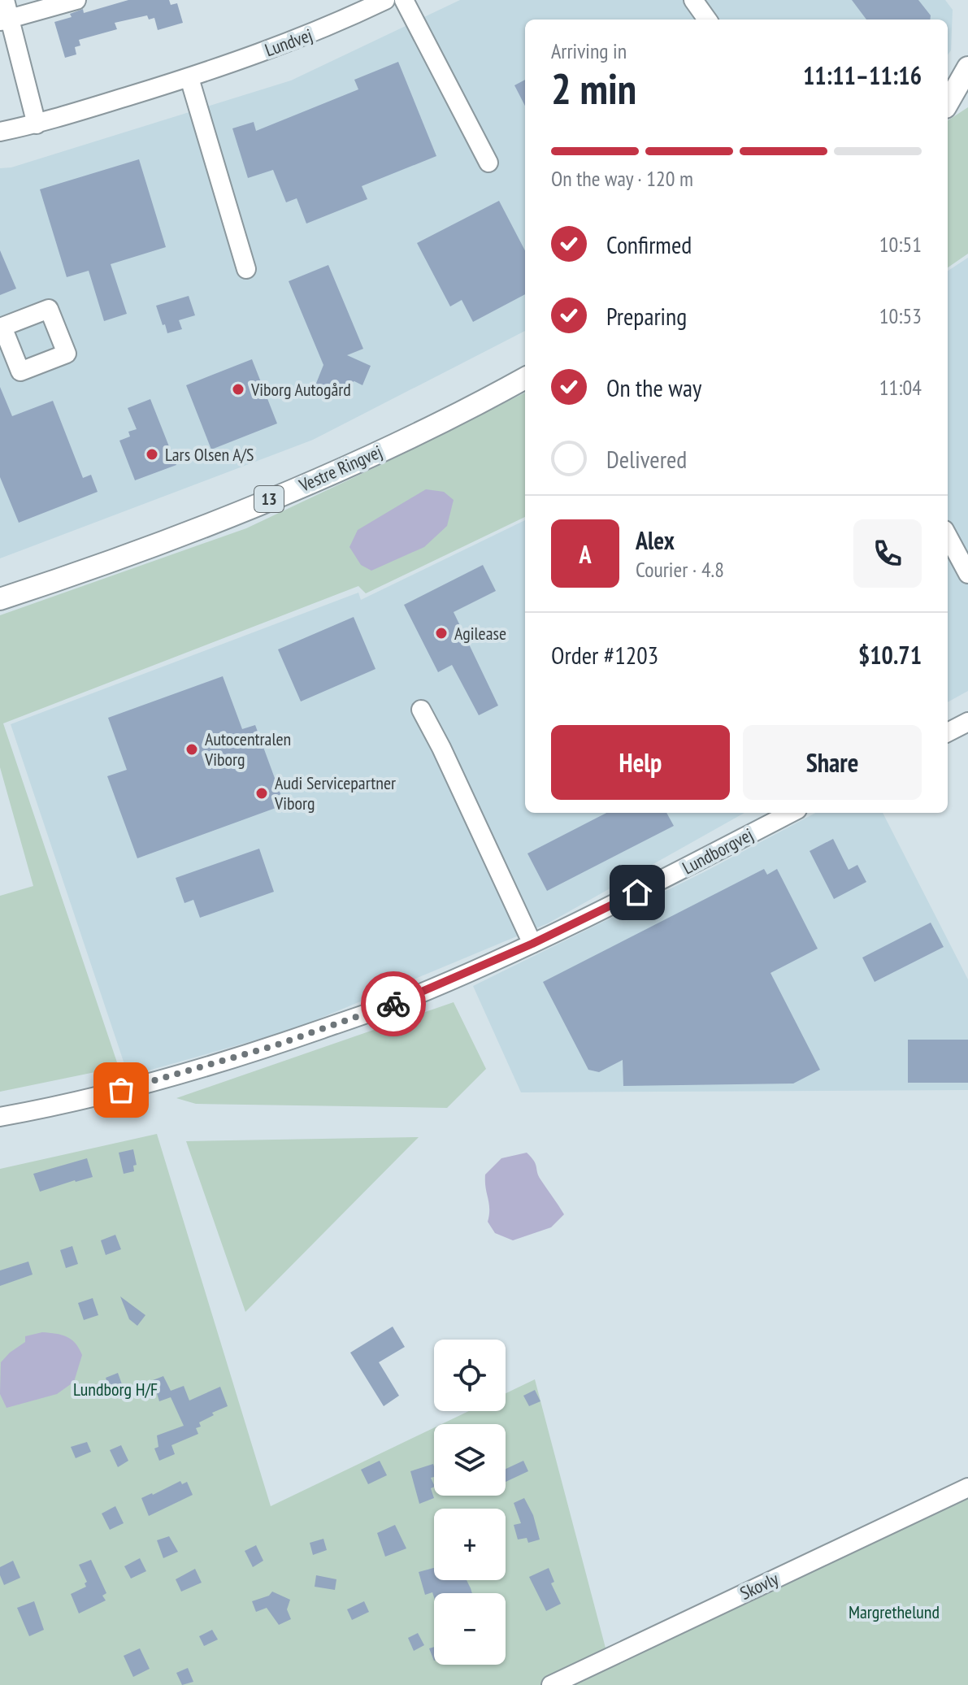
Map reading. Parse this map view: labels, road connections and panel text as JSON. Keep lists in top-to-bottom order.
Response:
{
  "streets": {
    "main road": ["Vestre Ringvej", "13"],
    "street": ["Lundvej", "Lundborgvej", "Skovly"]
  },
  "parks": ["Lundborg H/F", "Margrethelund"],
  "places": [
    "Viborg Autogård",
    "Lars Olsen A/S",
    "Agilease",
    "Autocentralen Viborg",
    "Audi Servicepartner Viborg"
  ],
  "page": {
    "heading": ["2 min", "Arriving in", "11:11–11:16"],
    "panel": [
      "Alex",
      "Courier · 4.8",
      "Order #1203",
      "$10.71"
    ],
    "bar": "On the way · 120 m",
    "list": [
      ["Confirmed", "10:51"],
      ["Preparing", "10:53"],
      ["On the way", "11:04"],
      "Delivered"
    ],
    "round": "A",
    "buttons": ["Help", "Share"],
    "map_buttons": ["+", "−"]
  }
}
